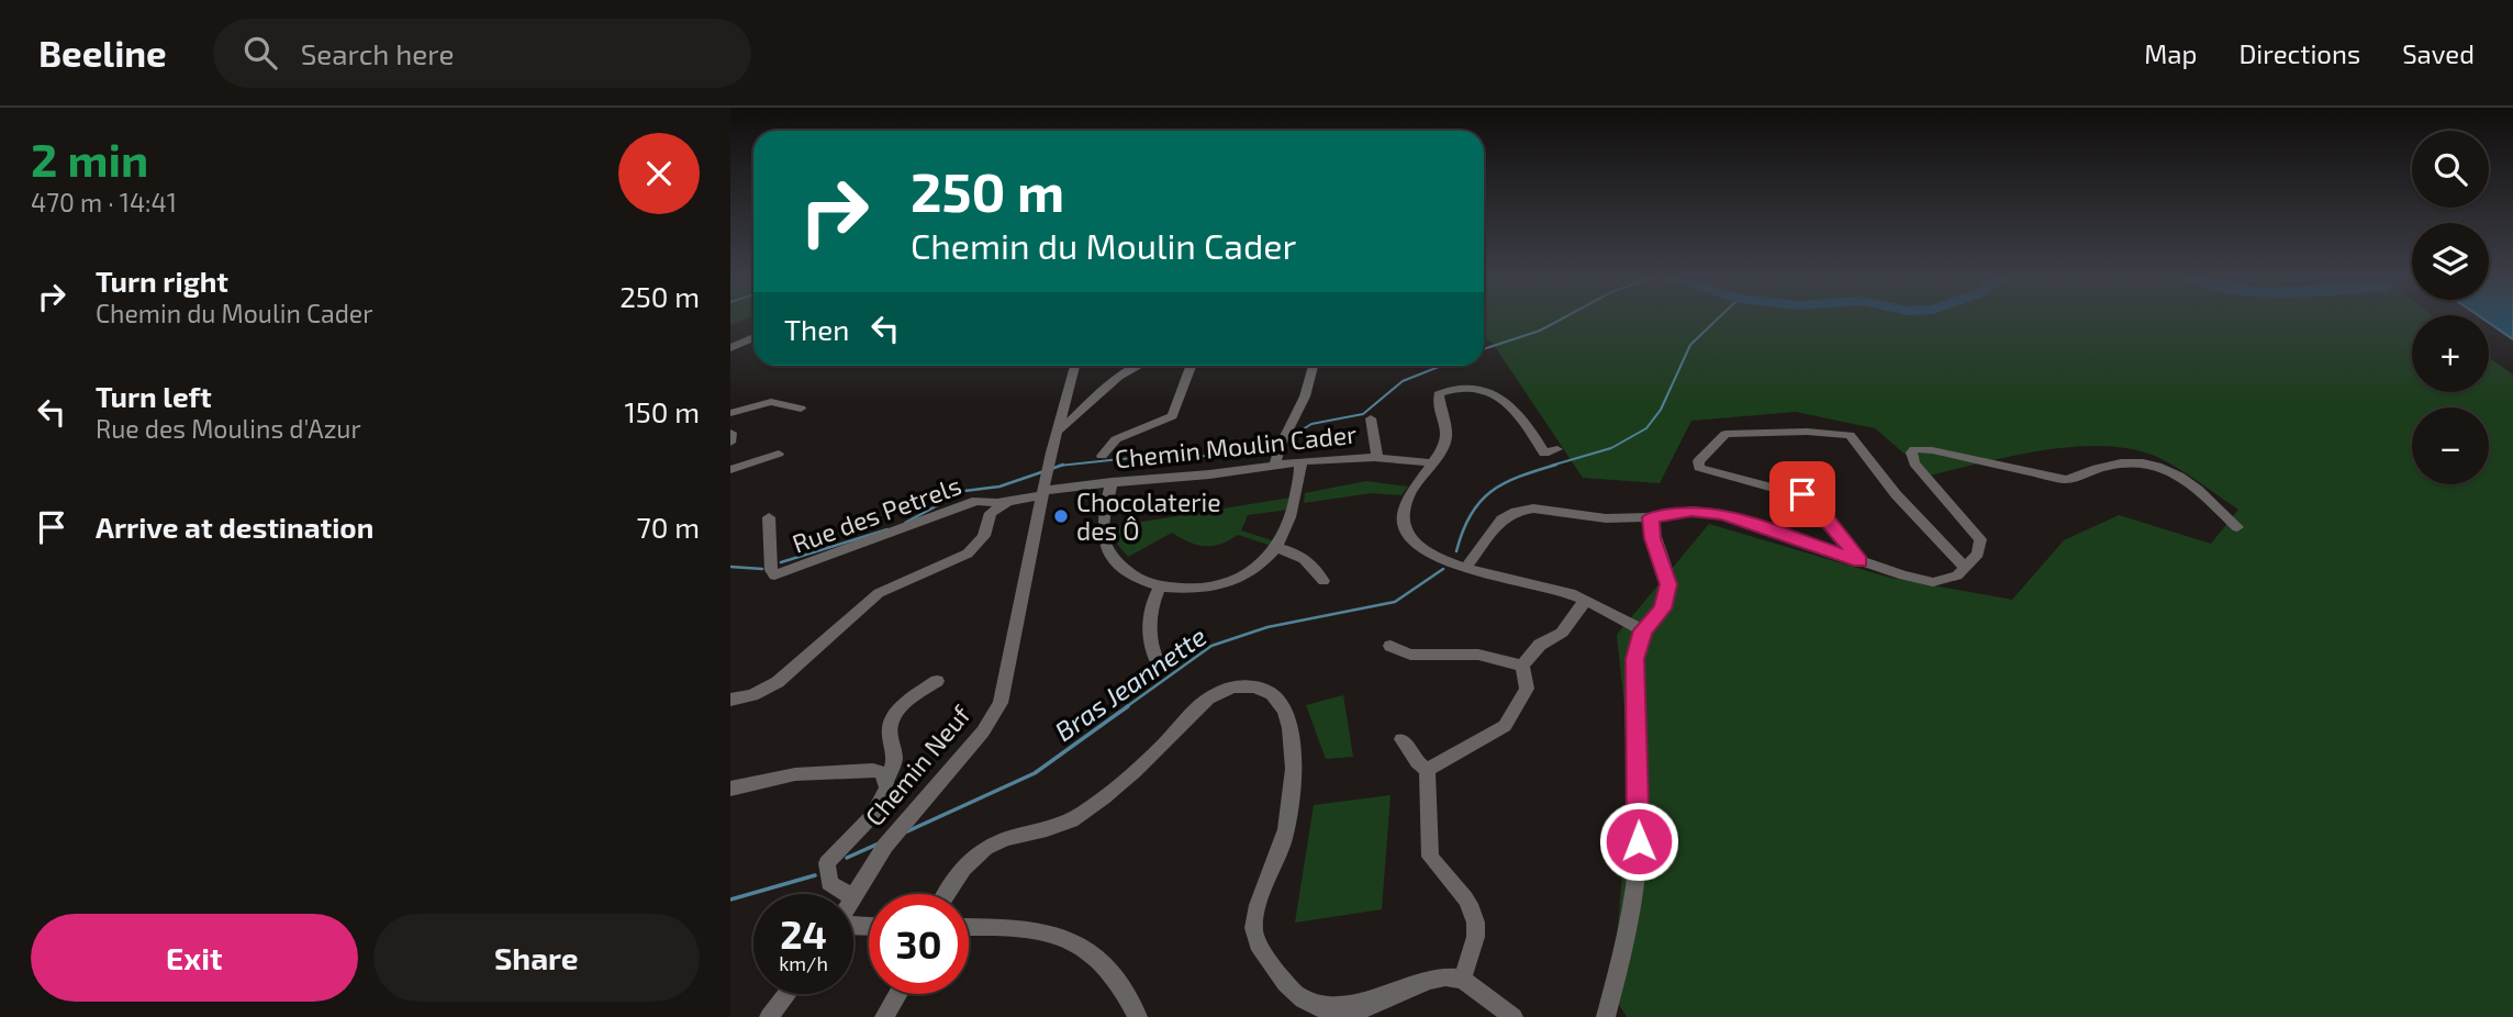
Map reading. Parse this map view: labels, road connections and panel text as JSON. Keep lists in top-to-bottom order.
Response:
{
  "streets": {
    "street": ["Chemin Moulin Cader", "Rue des Petrels", "Chemin Neuf"]
  },
  "crossings": [
    ["Chemin Moulin Cader", "Rue des Petrels"],
    ["Chemin Moulin Cader", "Chemin Neuf"],
    ["Rue des Petrels", "Chemin Neuf"]
  ],
  "water": ["Bras Jeannette"],
  "places": ["Chocolaterie des Ô"],
  "page": {
    "header": "Beeline",
    "search": "Search here",
    "nav": ["Map", "Directions", "Saved"],
    "heading": ["2 min", "470 m · 14:41"],
    "map_buttons": ["+", "−"],
    "turn": ["250 m", "Chemin du Moulin Cader"],
    "list": [
      {
        "name": "Turn right",
        "note": "Chemin du Moulin Cader",
        "value": "250 m"
      },
      {
        "name": "Turn left",
        "note": "Rue des Moulins d'Azur",
        "value": "150 m"
      },
      {
        "name": "Arrive at destination",
        "value": "70 m"
      }
    ],
    "then": "Then",
    "speed": "24 km/h",
    "limit": "30",
    "buttons": ["Exit", "Share"]
  }
}
